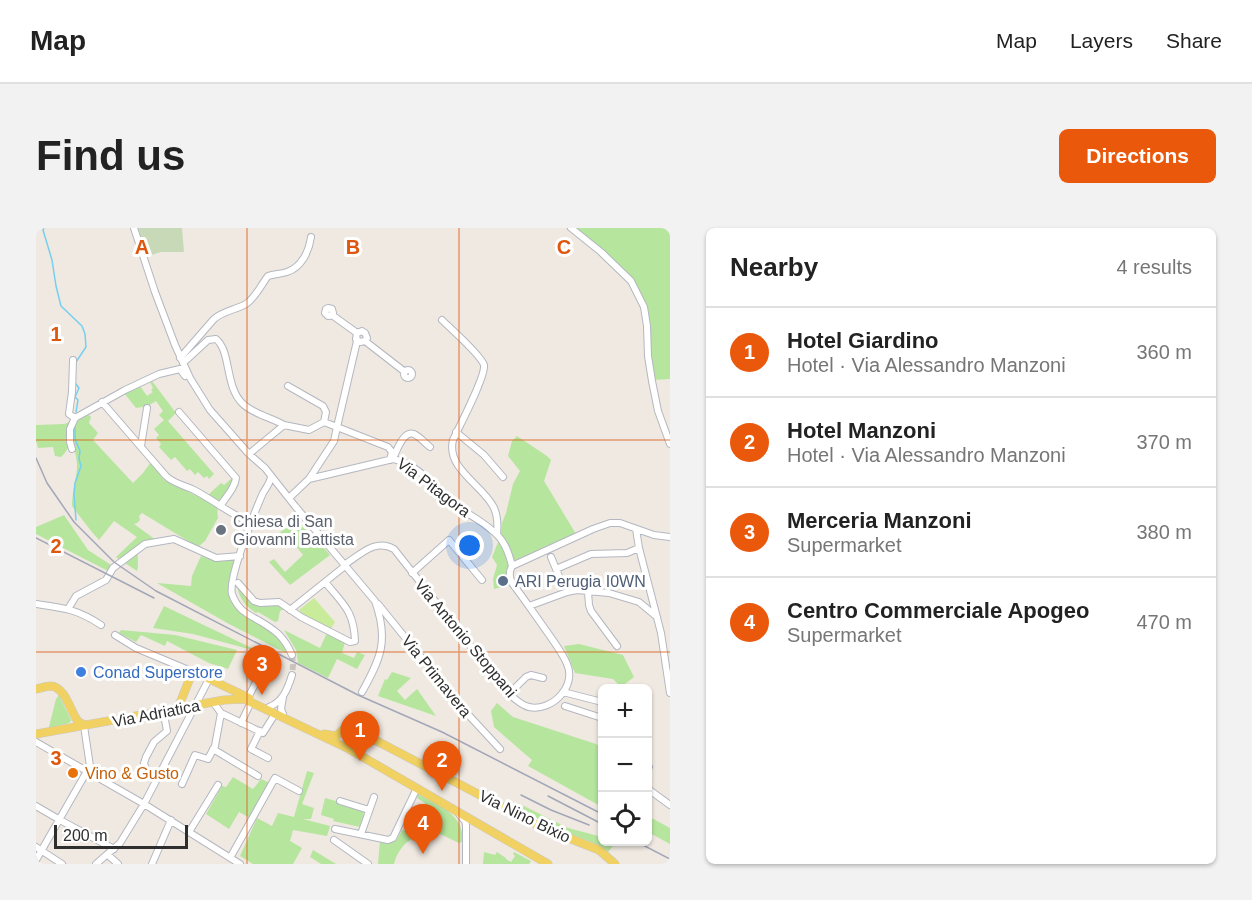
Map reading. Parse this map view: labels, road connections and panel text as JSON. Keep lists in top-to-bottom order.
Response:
{
  "streets": {
    "main road": ["Via Adriatica", "Via Nino Bixio"],
    "street": ["Via Pitagora", "Via Antonio Stoppani", "Via Primavera"]
  },
  "crossings": [
    ["Via Antonio Stoppani", "Via Primavera"]
  ],
  "places": [
    "Chiesa di San Giovanni Battista",
    "ARI Perugia I0WN",
    "Conad Superstore",
    "Vino & Gusto"
  ],
  "scale_bar": "200 m",
  "page": {
    "header": "Map",
    "nav": ["Map", "Layers", "Share"],
    "buttons": "Directions",
    "title": "Find us",
    "heading": ["Nearby", "4 results"],
    "list": [
      {
        "mark": "1",
        "name": "Hotel Giardino",
        "note": "Hotel · Via Alessandro Manzoni",
        "value": "360 m"
      },
      {
        "mark": "2",
        "name": "Hotel Manzoni",
        "note": "Hotel · Via Alessandro Manzoni",
        "value": "370 m"
      },
      {
        "mark": "3",
        "name": "Merceria Manzoni",
        "note": "Supermarket",
        "value": "380 m"
      },
      {
        "mark": "4",
        "name": "Centro Commerciale Apogeo",
        "note": "Supermarket",
        "value": "470 m"
      }
    ],
    "pins": [
      "3",
      "1",
      "2",
      "4"
    ],
    "map_buttons": ["+", "−"],
    "scale": "200 m"
  },
  "grid": {
    "columns": ["A", "B", "C"],
    "rows": ["1", "2", "3"]
  }
}
